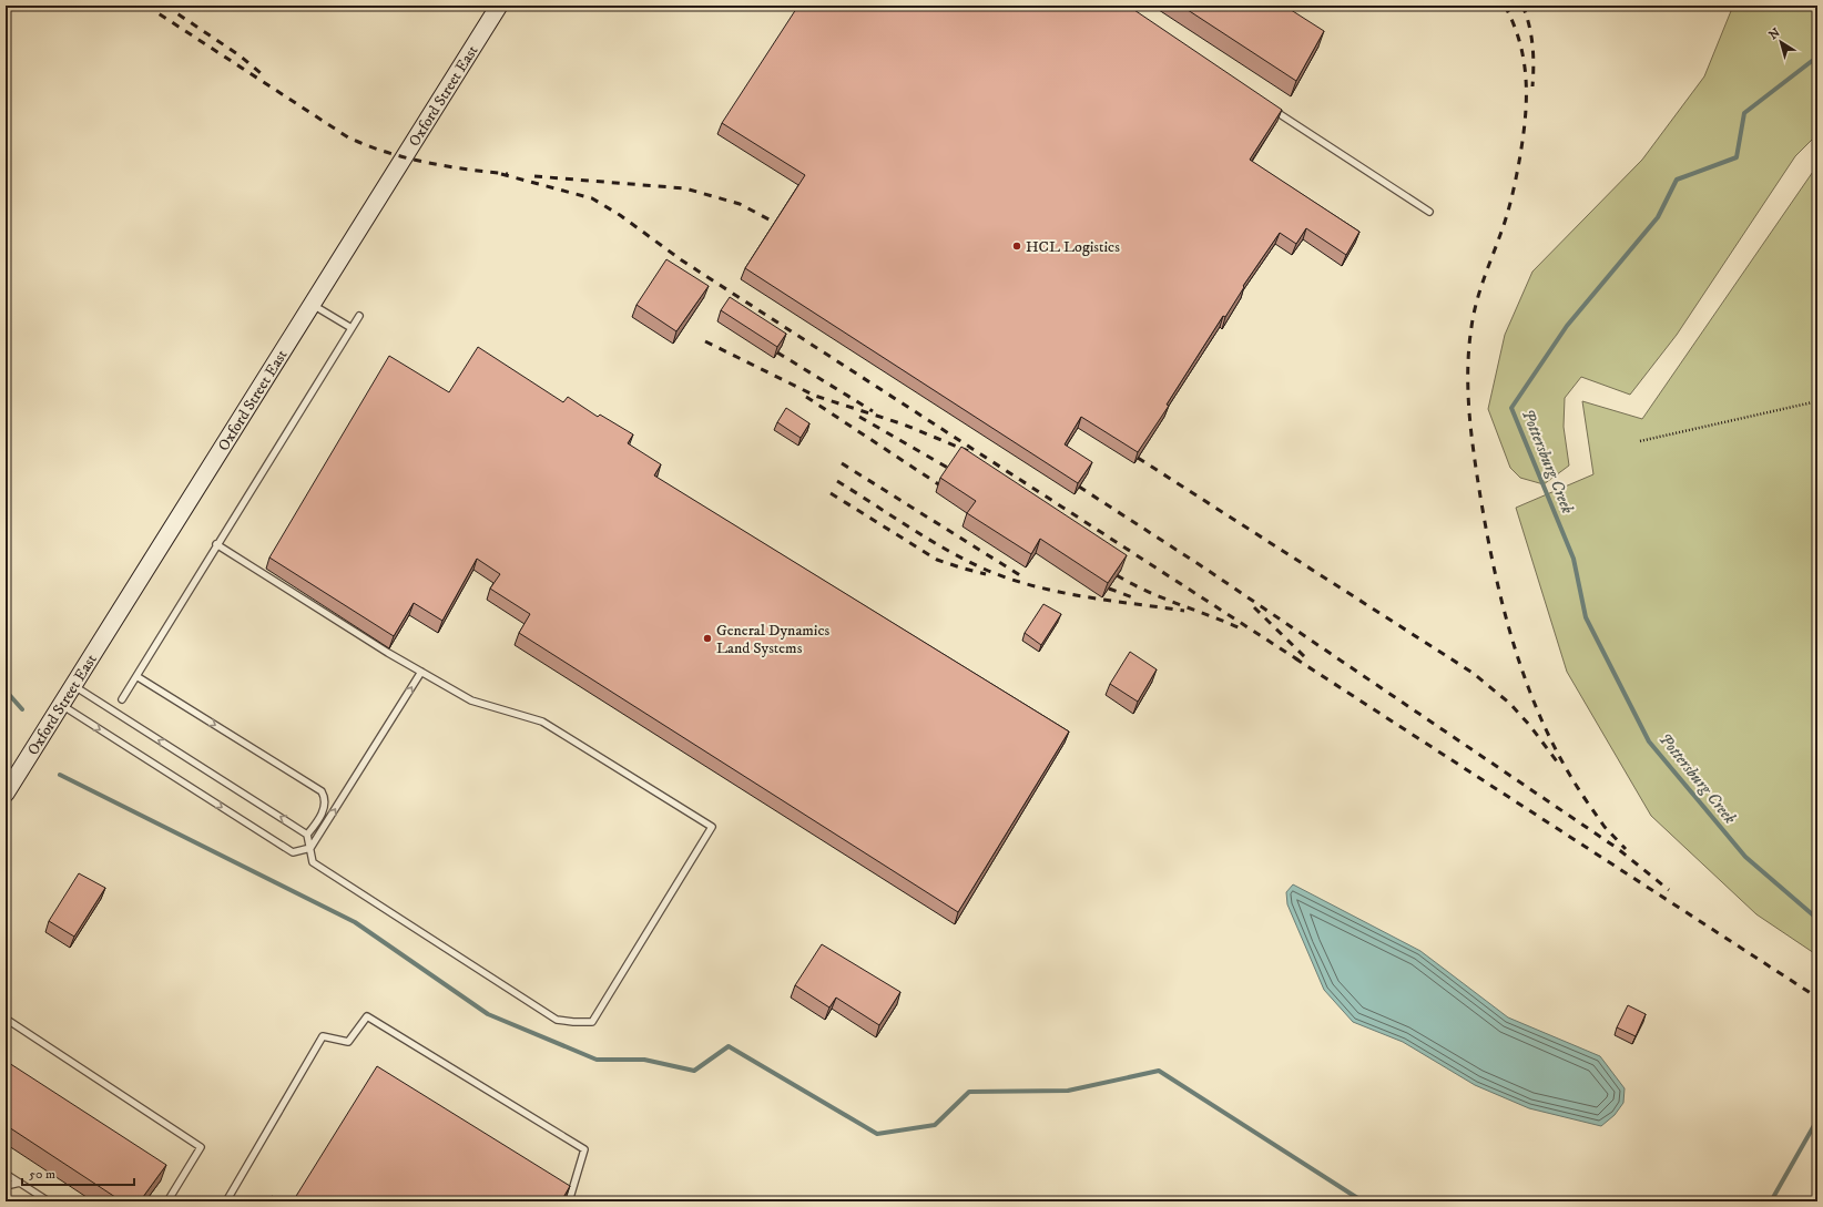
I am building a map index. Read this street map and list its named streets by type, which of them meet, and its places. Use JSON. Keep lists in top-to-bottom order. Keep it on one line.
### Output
{"streets":{"main road":["Oxford Street East"]},"water":["Pottersburg Creek"],"places":["HCL Logistics","General Dynamics Land Systems"],"scale_bar":"50 m","north":"top left"}
